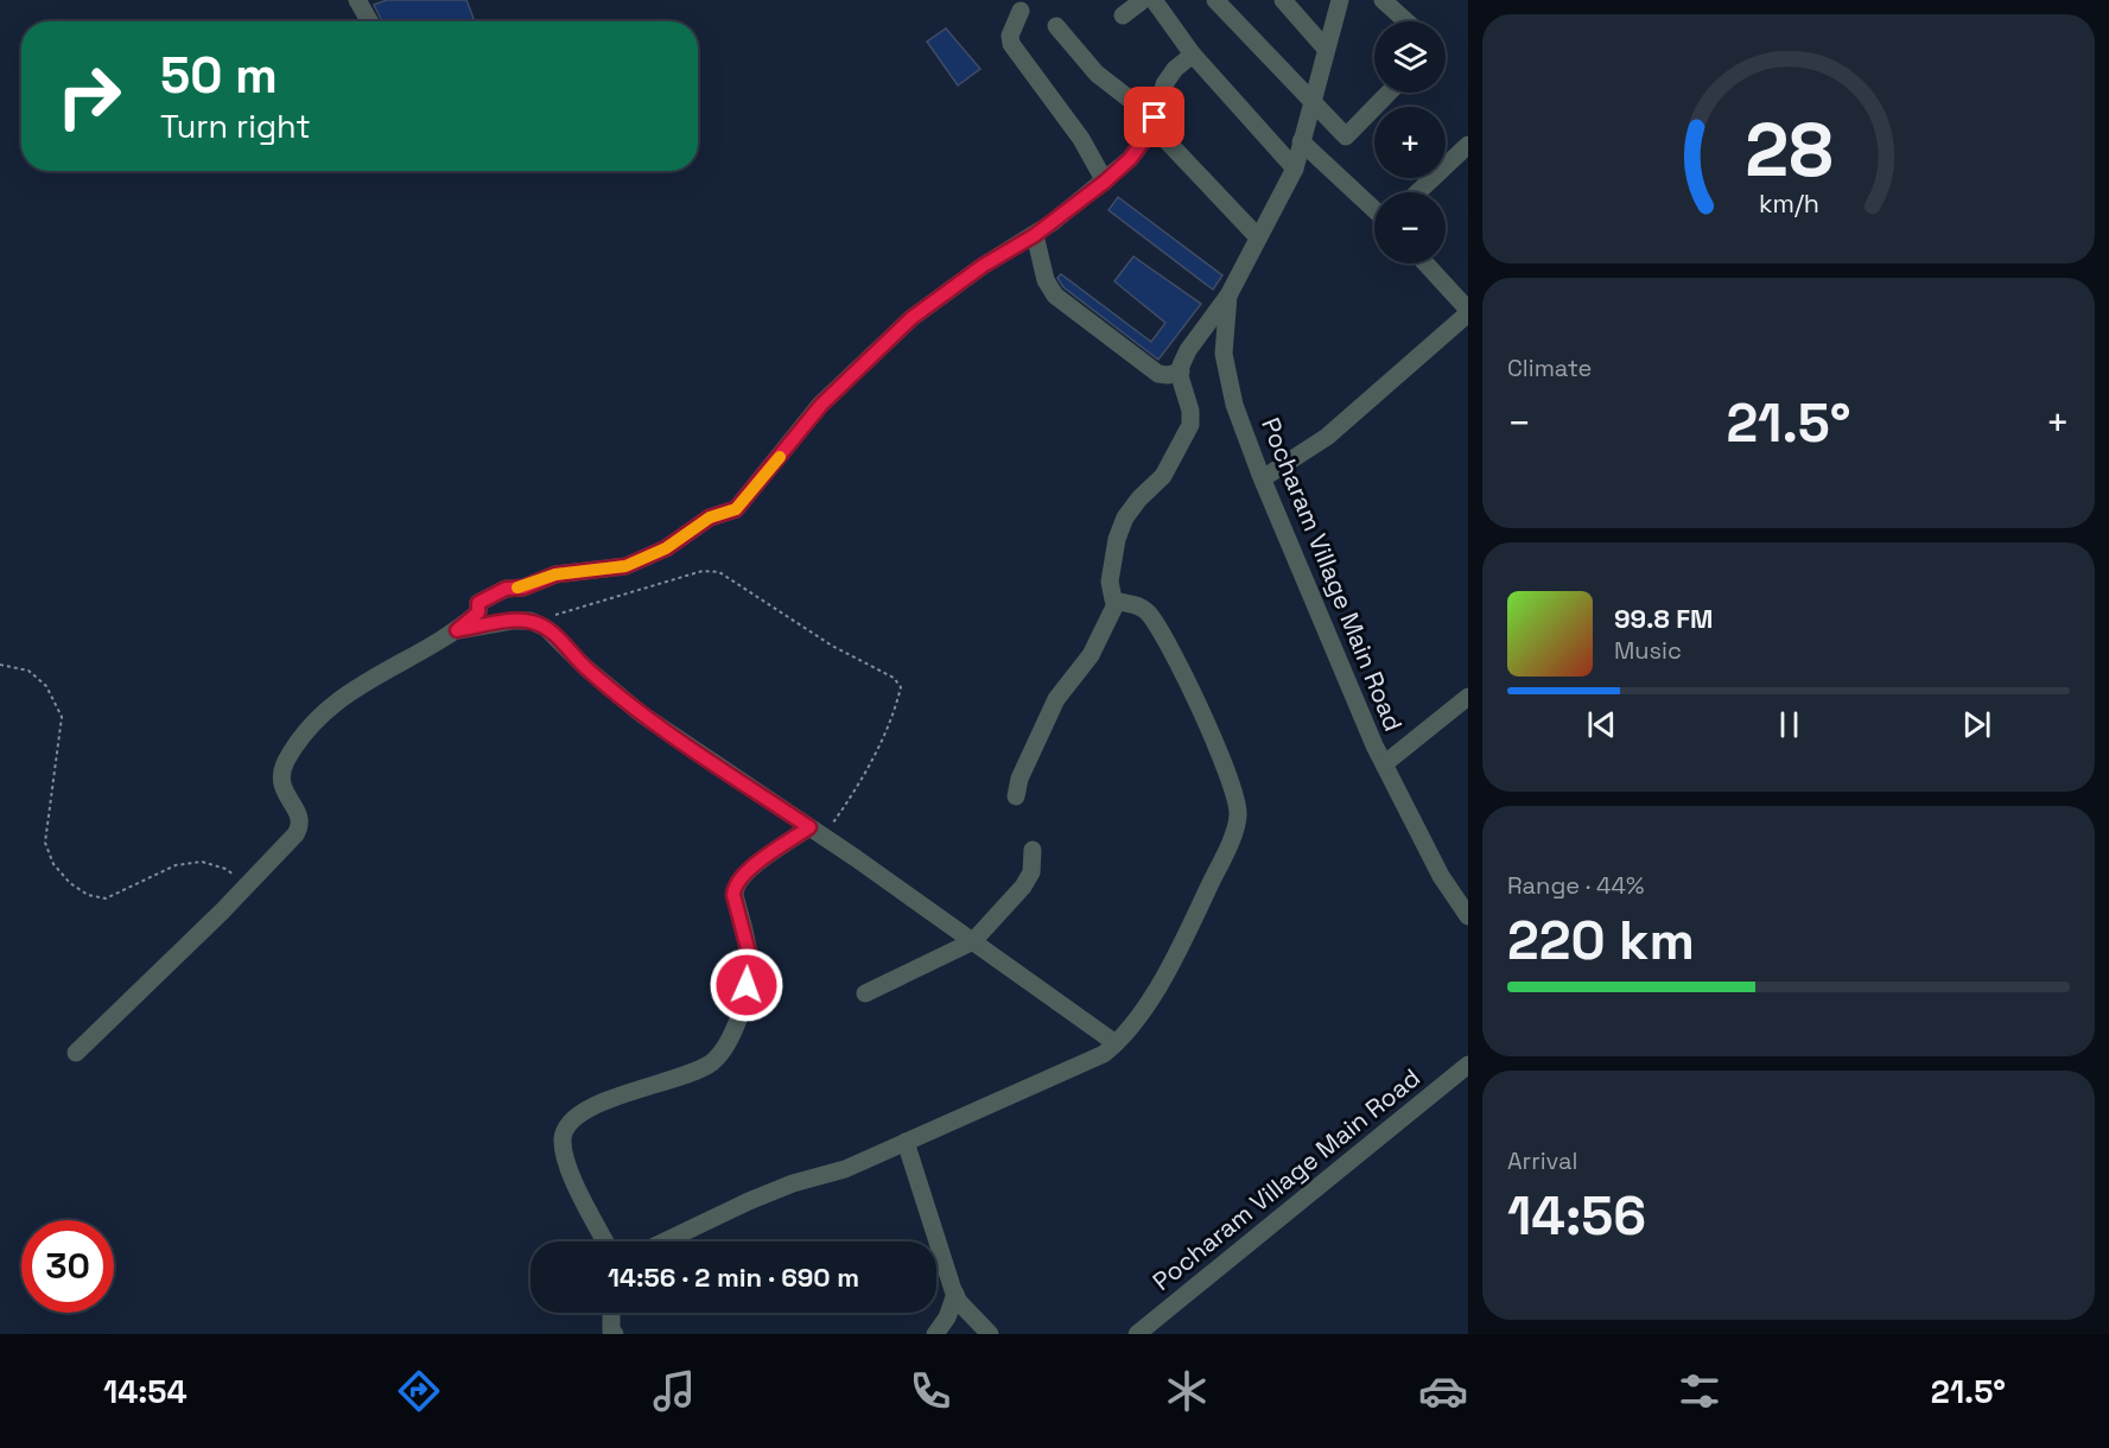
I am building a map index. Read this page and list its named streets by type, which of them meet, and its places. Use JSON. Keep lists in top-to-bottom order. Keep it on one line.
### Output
{"streets":{"street":["Pocharam Village Main Road"]},"page":{"map_buttons":["+","−"],"turn":["50 m","Turn right"],"tile":["Climate",["Range · 44%","220 km"],["Arrival","14:56"]],"heat":["−","21.5°","+"],"song":["99.8 FM","Music"],"limit":"30","trip":"14:56 · 2 min · 690 m","tabs":["14:54","21.5°"],"gauge":["28","km/h"]}}
